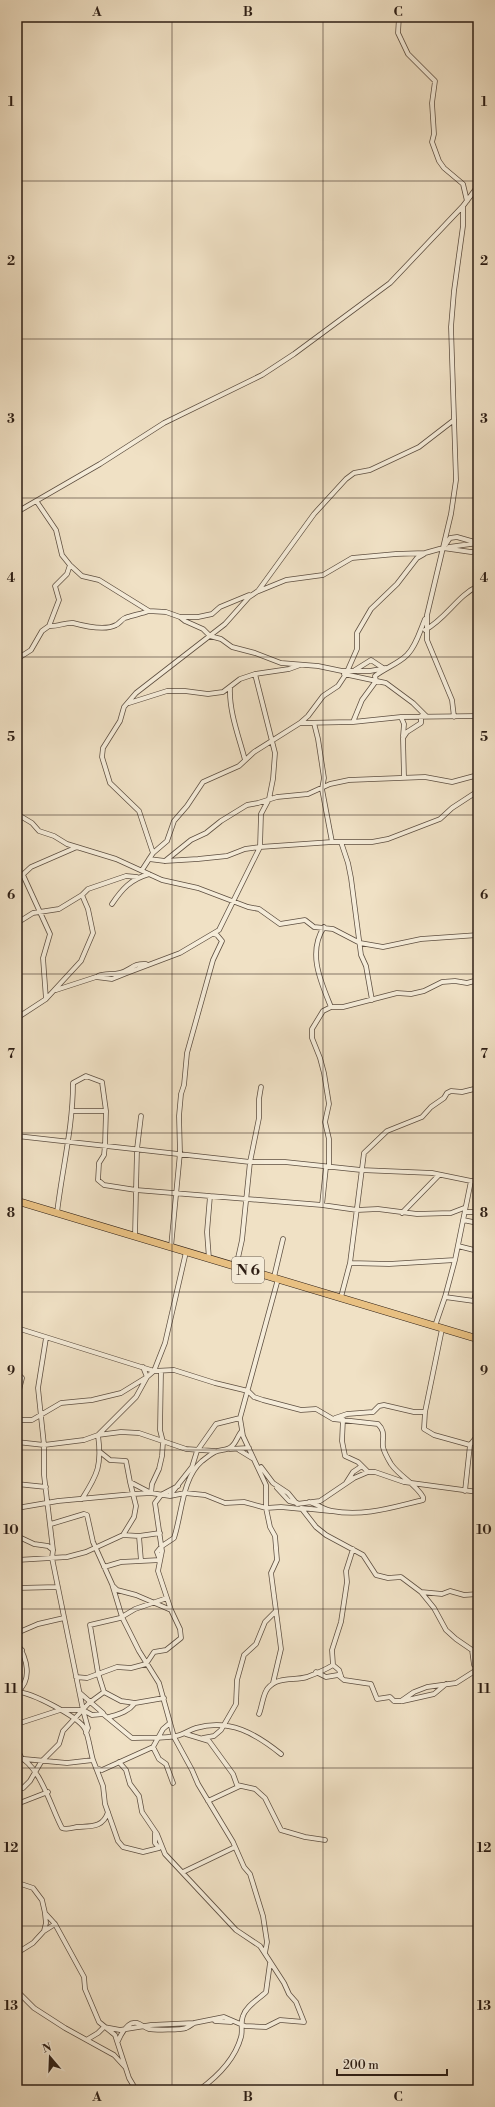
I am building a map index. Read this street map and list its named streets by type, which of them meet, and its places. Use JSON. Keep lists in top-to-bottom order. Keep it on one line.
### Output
{"streets":{"main road":["N 6"]},"scale_bar":"200 m","north":"top","grid":{"columns":["A","B","C"],"rows":["1","2","3","4","5","6","7","8","9","10","11","12","13"]}}
